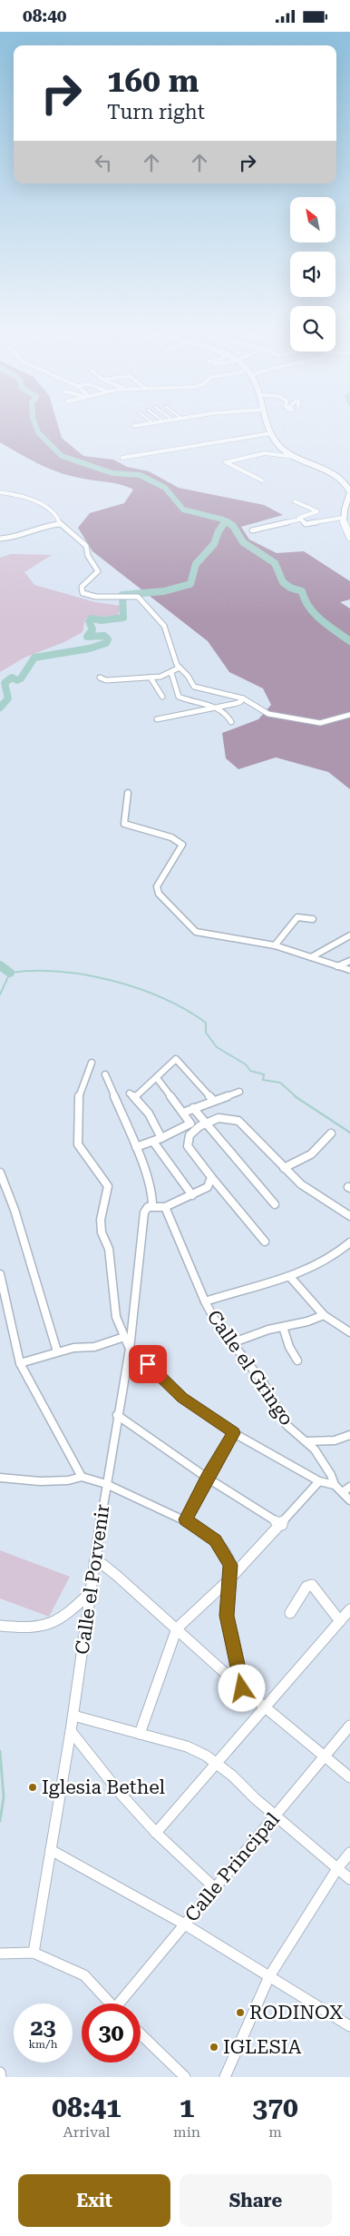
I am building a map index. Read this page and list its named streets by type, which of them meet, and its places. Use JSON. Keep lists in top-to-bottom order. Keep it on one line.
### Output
{"streets":{"street":["Calle el Gringo","Calle el Porvenir","Calle Principal"]},"places":["Iglesia Bethel","RODINOX","IGLESIA"],"north":"top left","page":{"status":"08:40","turn":["160 m","Turn right"],"speed":"23 km/h","limit":"30","eta":["08:41","Arrival","1","min","370","m"],"buttons":["Exit","Share"]}}
